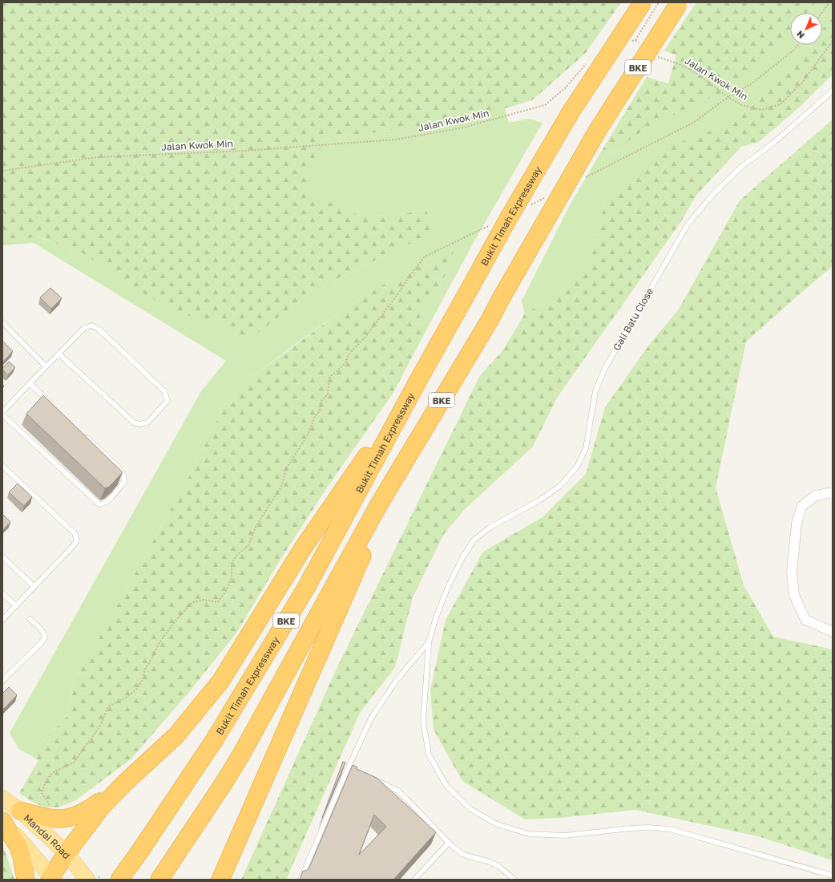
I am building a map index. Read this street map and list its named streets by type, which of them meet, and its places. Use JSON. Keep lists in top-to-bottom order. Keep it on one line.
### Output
{"streets":{"highway":["BKE","Bukit Timah Expressway"],"main road":["Mandai Road"],"lane":["Gali Batu Close"],"path":["Jalan Kwok Min"]},"north":"bottom left"}
